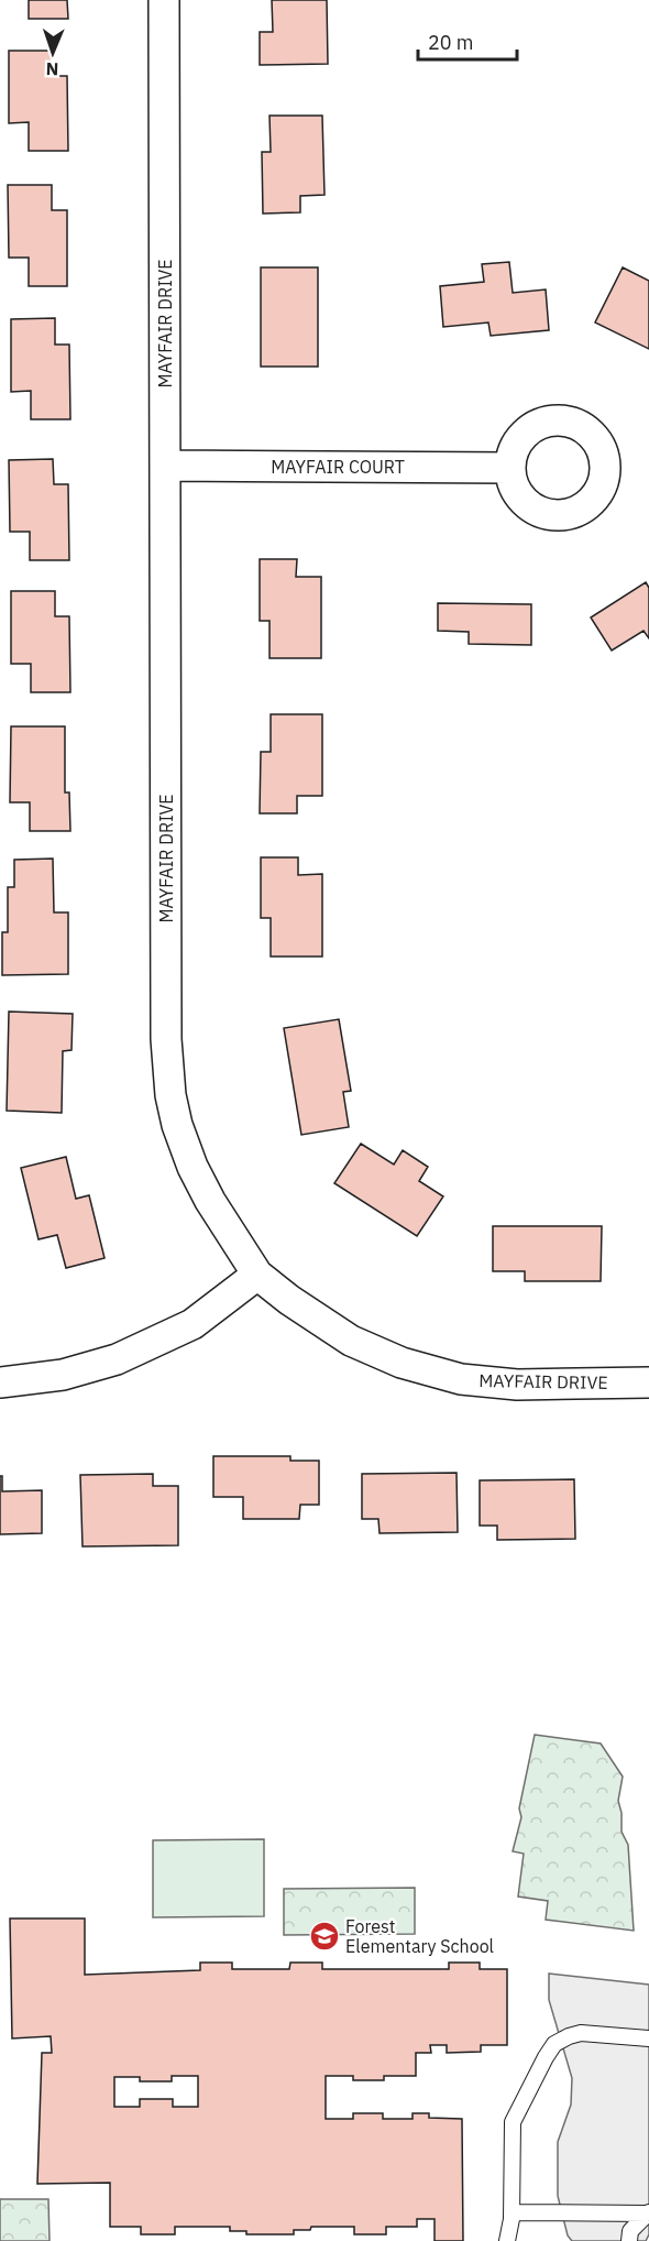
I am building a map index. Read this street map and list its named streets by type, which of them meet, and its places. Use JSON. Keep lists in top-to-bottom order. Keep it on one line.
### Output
{"streets":{"street":["MAYFAIR DRIVE","MAYFAIR COURT"]},"crossings":[["MAYFAIR DRIVE","MAYFAIR COURT"]],"places":{"school or university":["Forest Elementary School"]},"scale_bar":"20 m","north":"bottom"}
